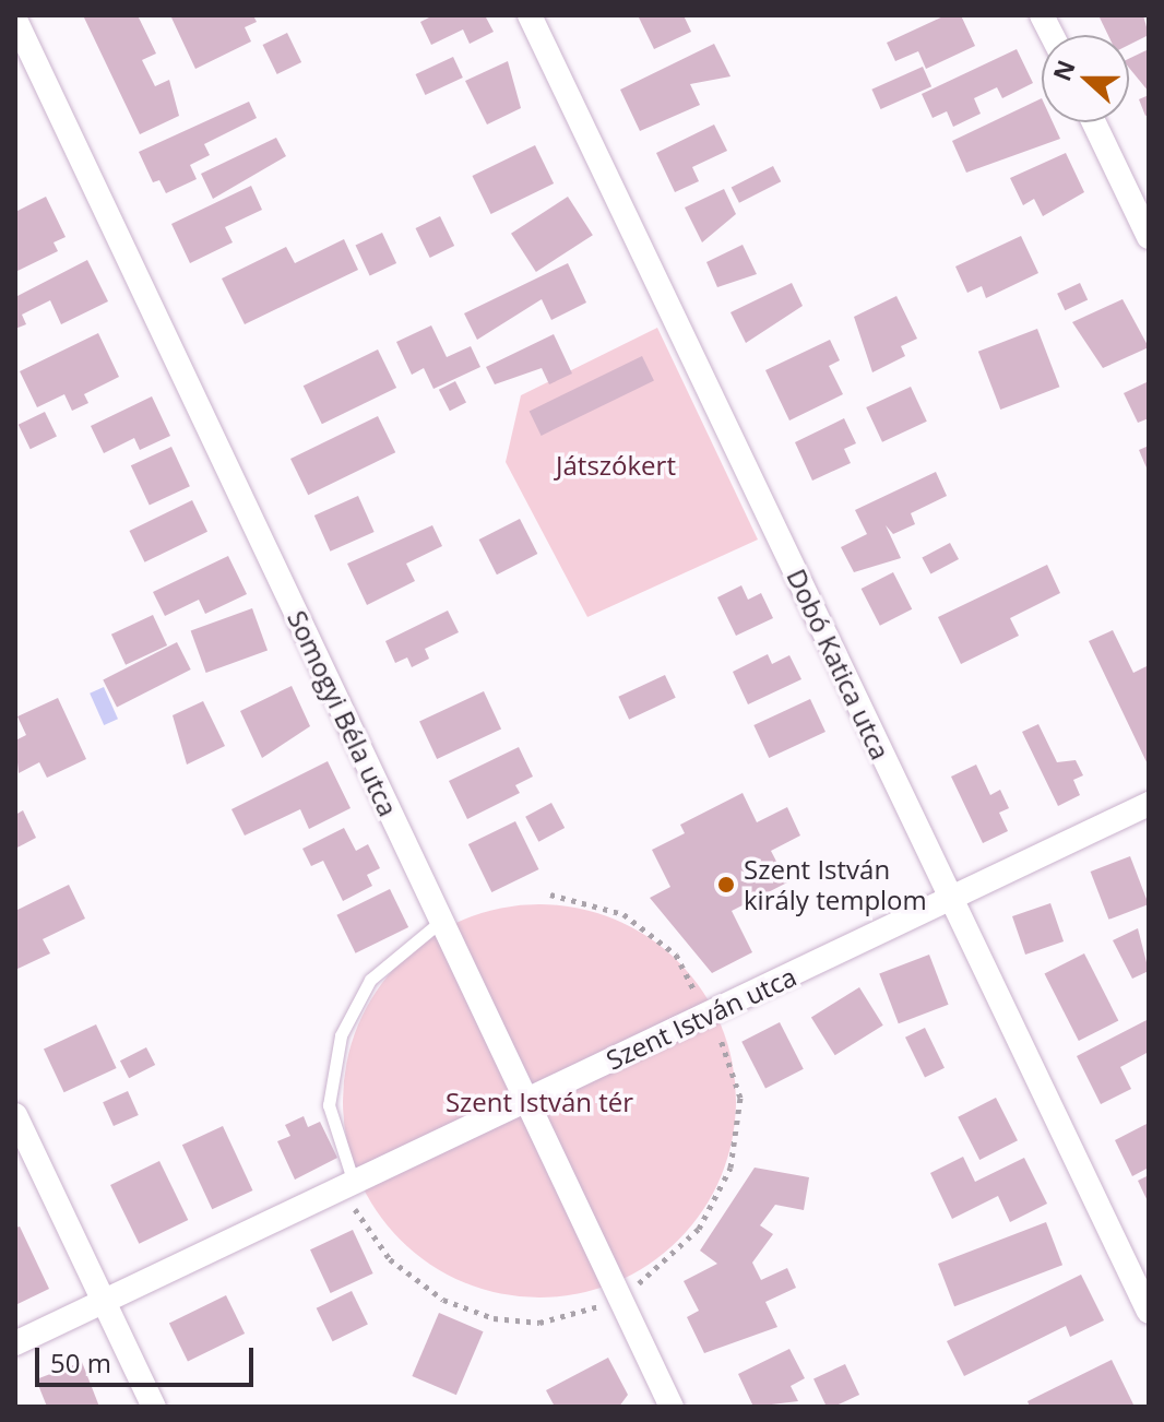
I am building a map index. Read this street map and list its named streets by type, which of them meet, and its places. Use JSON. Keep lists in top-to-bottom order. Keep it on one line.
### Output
{"streets":{"street":["Dobó Katica utca","Somogyi Béla utca","Szent István utca"]},"crossings":[["Dobó Katica utca","Szent István utca"],["Somogyi Béla utca","Szent István utca"]],"parks":["Játszókert","Szent István tér"],"places":["Szent István király templom"],"scale_bar":"50 m","north":"left"}
